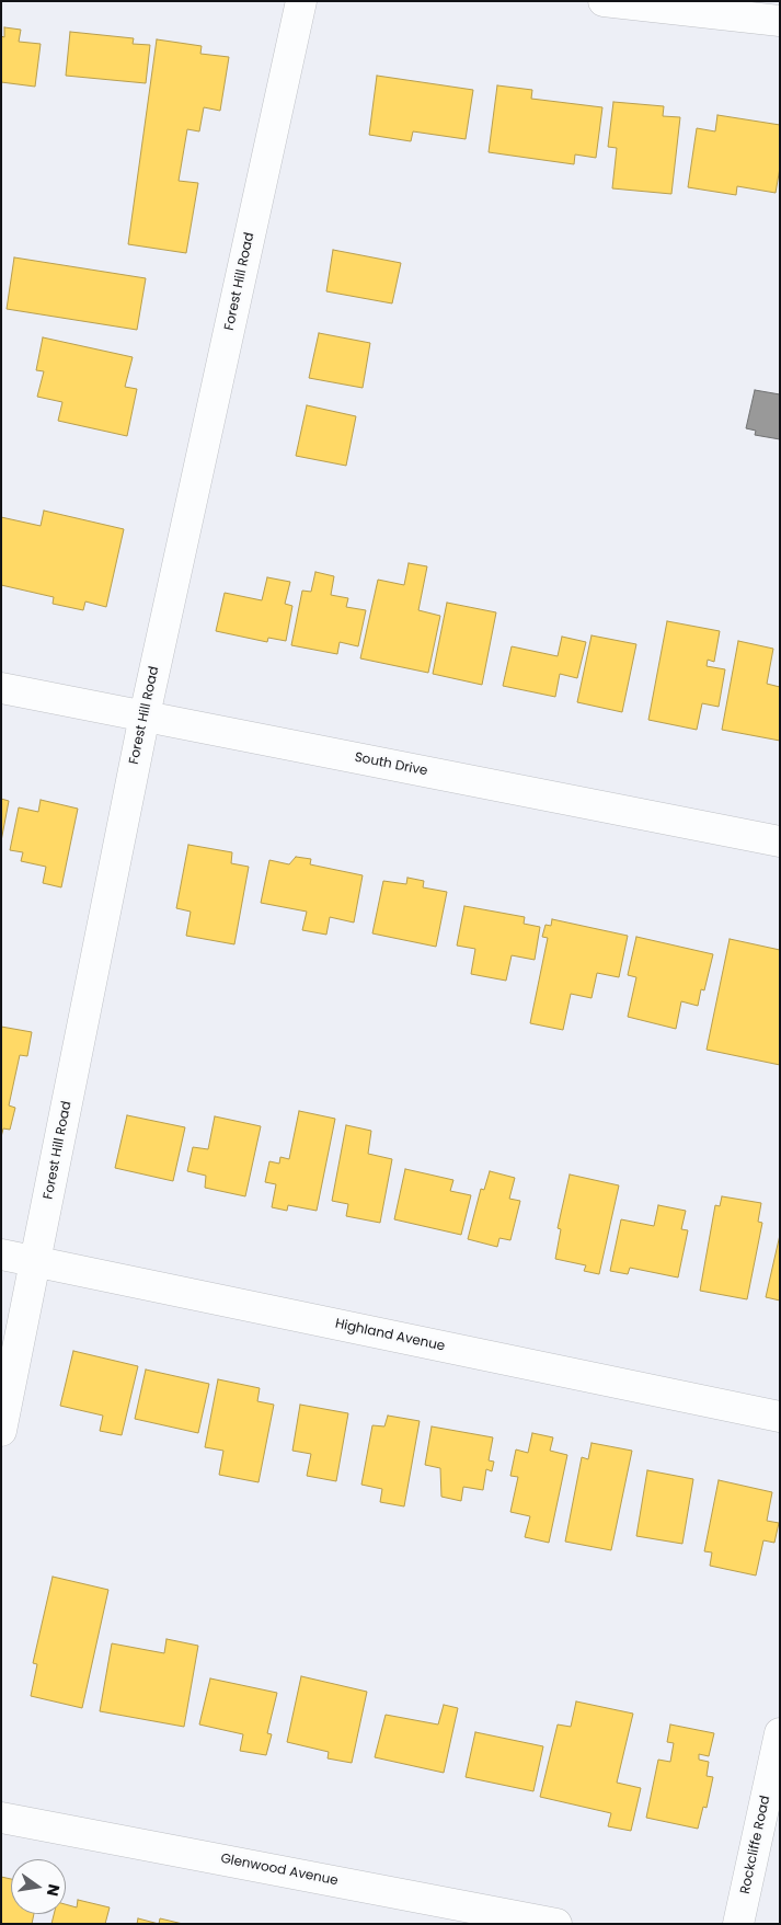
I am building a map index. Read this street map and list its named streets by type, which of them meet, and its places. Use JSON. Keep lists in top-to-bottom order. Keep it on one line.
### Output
{"streets":{"street":["Forest Hill Road","South Drive","Highland Avenue","Rockcliffe Road","Glenwood Avenue"]},"crossings":[["Forest Hill Road","South Drive"],["Forest Hill Road","Highland Avenue"]],"north":"right"}
